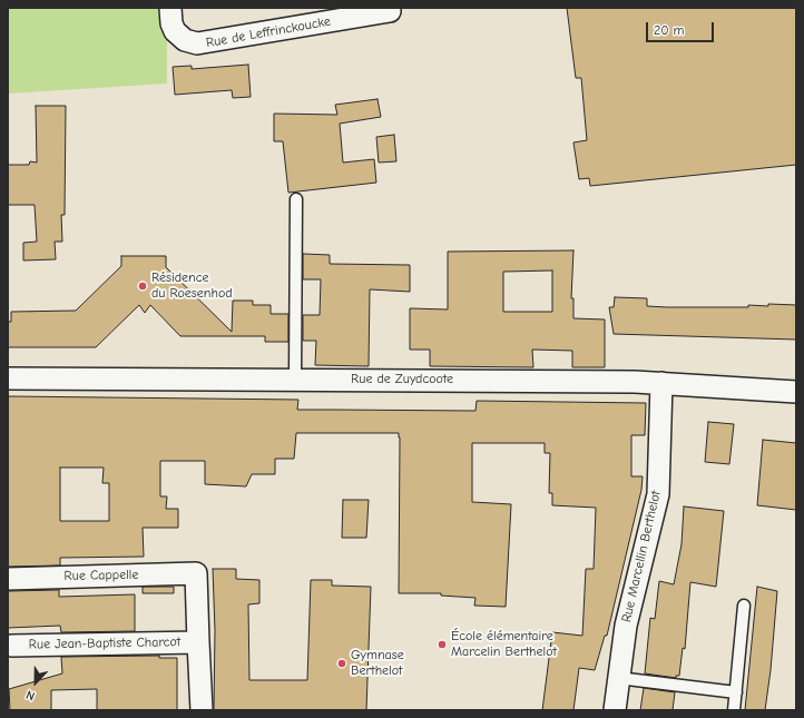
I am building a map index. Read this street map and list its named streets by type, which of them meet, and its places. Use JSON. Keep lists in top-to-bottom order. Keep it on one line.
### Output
{"streets":{"street":["Rue de Leffrinckoucke","Rue de Zuydcoote","Rue Marcellin Berthelot","Rue Cappelle","Rue Jean-Baptiste Charcot"]},"crossings":[["Rue de Zuydcoote","Rue Marcellin Berthelot"],["Rue Cappelle","Rue Jean-Baptiste Charcot"]],"places":["Résidence du Roesenhod","École élémentaire Marcelin Berthelot","Gymnase Berthelot"],"scale_bar":"20 m","north":"bottom"}
